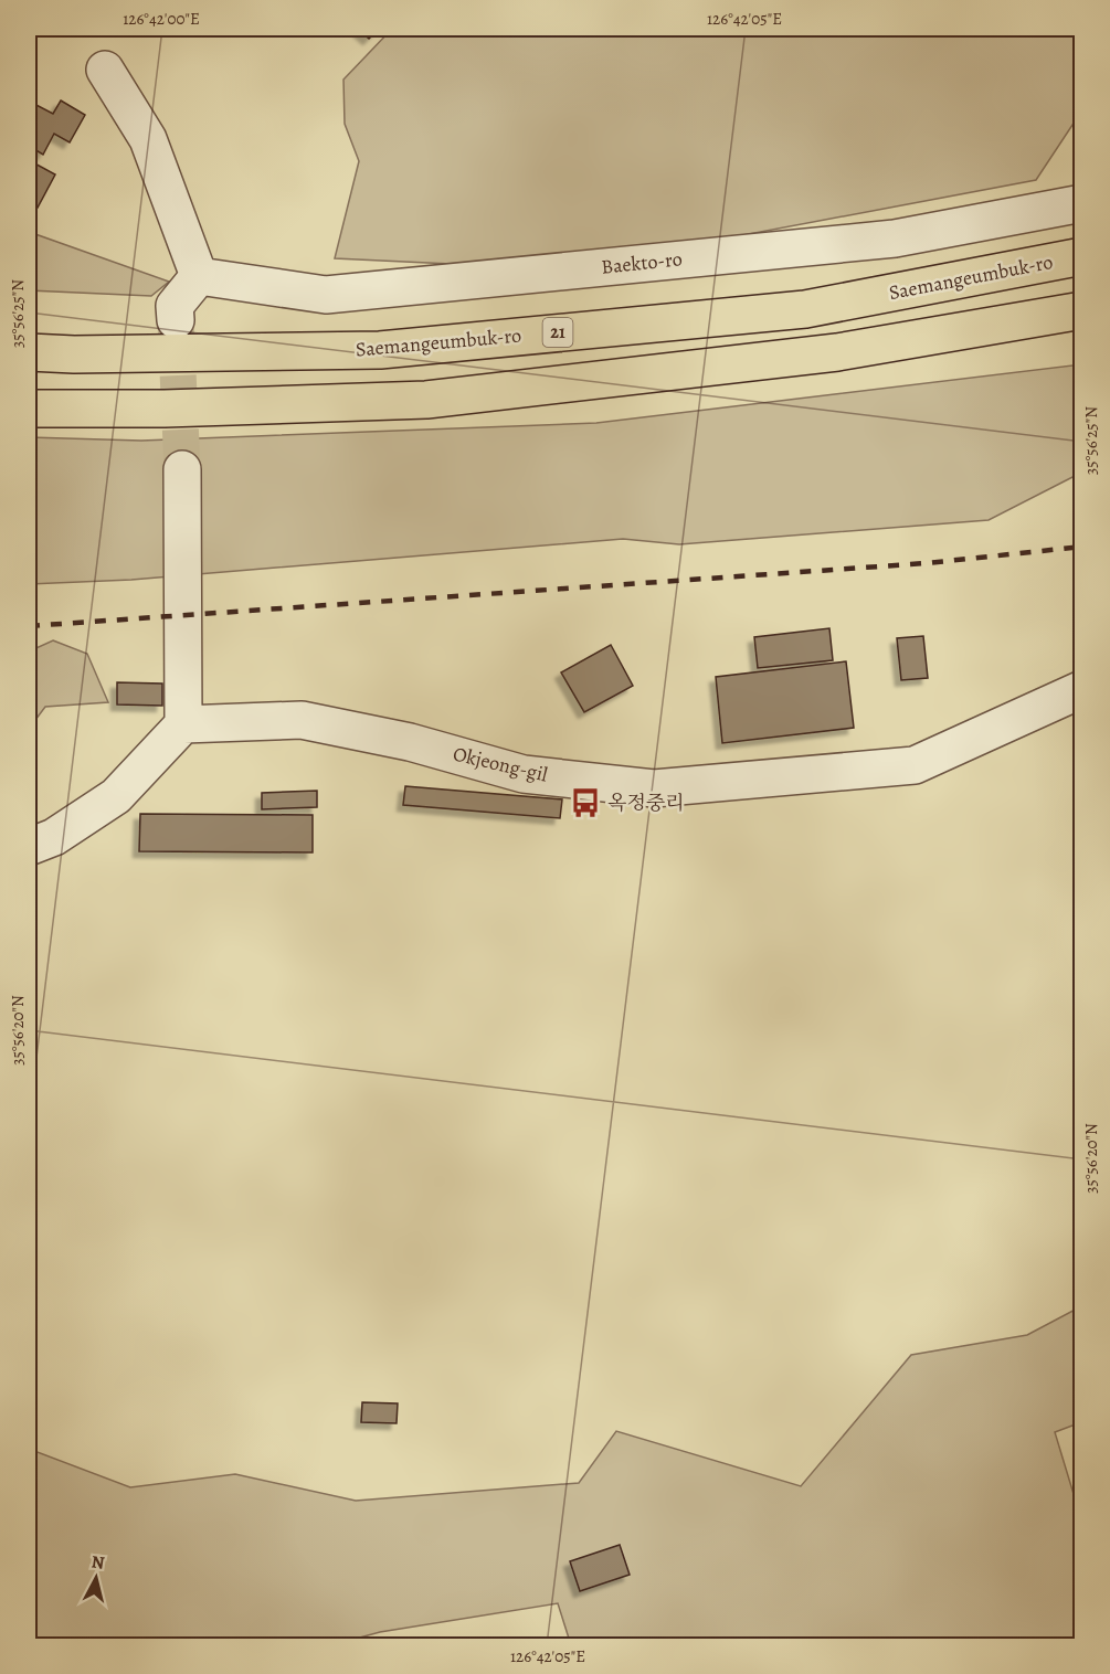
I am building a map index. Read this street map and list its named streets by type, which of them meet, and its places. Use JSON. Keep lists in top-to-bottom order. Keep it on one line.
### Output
{"streets":{"highway":["Saemangeumbuk-ro","21"],"street":["Baekto-ro","Okjeong-gil"]},"places":{"bus stop":["옥정중리"]},"north":"top","coordinates":["126°42'00\"E","126°42'05\"E","35°56'25\"N","35°56'20\"N"]}
